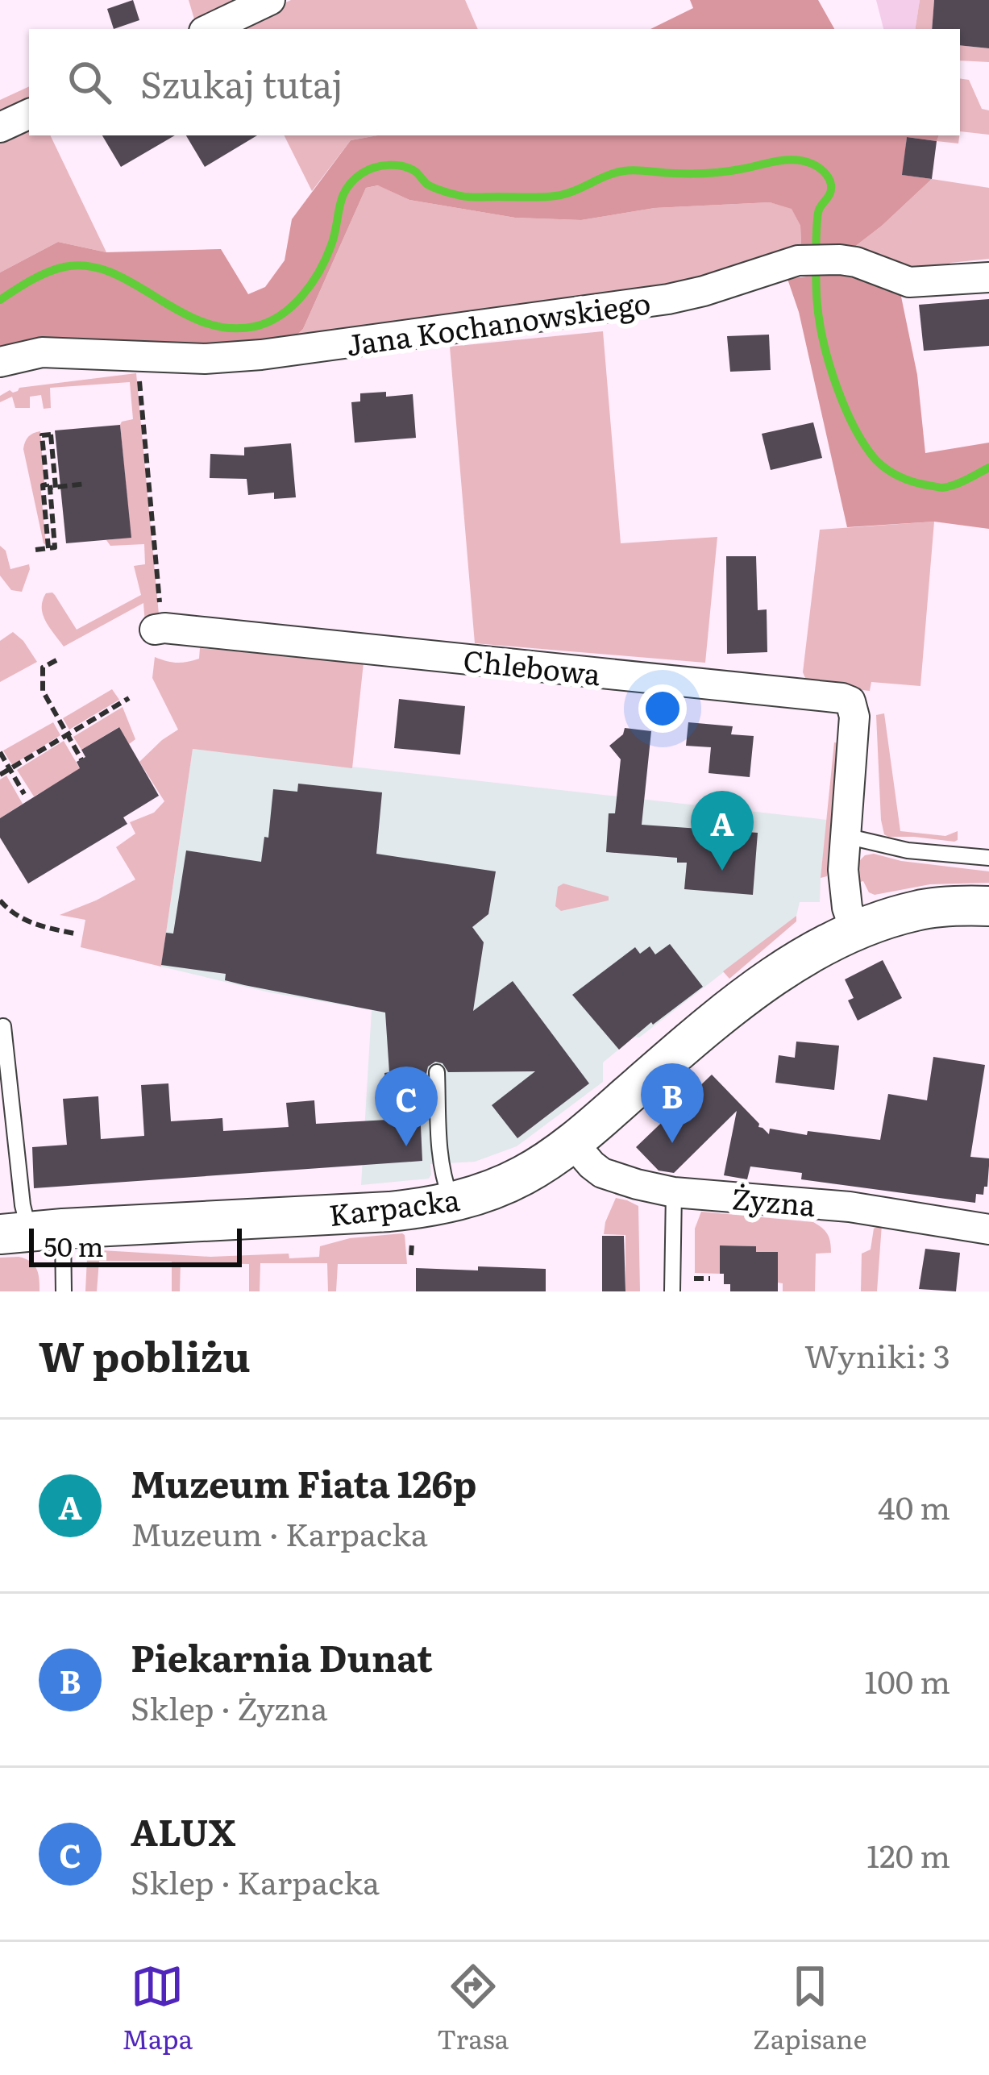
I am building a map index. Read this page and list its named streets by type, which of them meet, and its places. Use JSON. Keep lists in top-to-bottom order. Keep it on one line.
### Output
{"streets":{"street":["Jana Kochanowskiego","Chlebowa","Żyzna","Karpacka"]},"crossings":[["Chlebowa","Karpacka"],["Żyzna","Karpacka"]],"scale_bar":"50 m","page":{"search":"Szukaj tutaj","pins":["A","B","C"],"scale":"50 m","heading":["W pobliżu","Wyniki: 3"],"list":[{"mark":"A","name":"Muzeum Fiata 126p","note":"Muzeum · Karpacka","value":"40 m"},{"mark":"B","name":"Piekarnia Dunat","note":"Sklep · Żyzna","value":"100 m"},{"mark":"C","name":"ALUX","note":"Sklep · Karpacka","value":"120 m"}],"nav":["Mapa","Trasa","Zapisane"]}}
